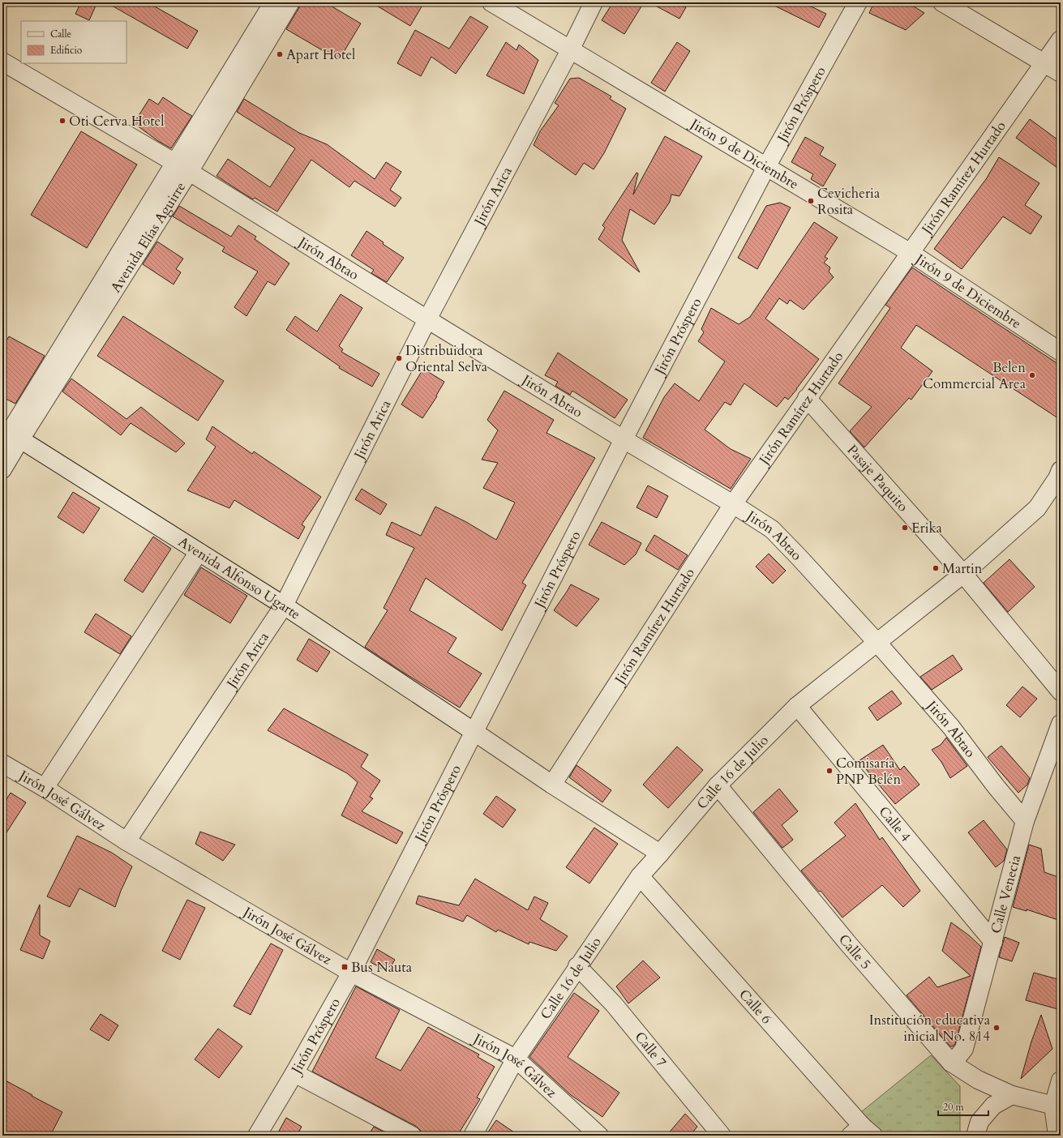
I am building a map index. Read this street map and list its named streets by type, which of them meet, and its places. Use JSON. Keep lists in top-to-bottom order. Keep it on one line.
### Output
{"streets":{"street":["Jirón Próspero","Jirón 9 de Diciembre","Jirón Ramírez Hurtado","Jirón Arica","Avenida Elías Aguirre","Jirón Abtao","Pasaje Paquito","Avenida Alfonso Ugarte","Calle 16 de Julio","Jirón José Gálvez","Calle 4","Calle Venecia","Calle 5","Calle 6","Calle 7"]},"crossings":[["Jirón Próspero","Jirón 9 de Diciembre"],["Jirón Próspero","Jirón Abtao"],["Jirón Próspero","Avenida Alfonso Ugarte"],["Jirón Próspero","Jirón José Gálvez"],["Jirón 9 de Diciembre","Jirón Ramírez Hurtado"],["Jirón 9 de Diciembre","Jirón Arica"],["Jirón Ramírez Hurtado","Jirón Abtao"],["Jirón Ramírez Hurtado","Pasaje Paquito"],["Jirón Ramírez Hurtado","Avenida Alfonso Ugarte"],["Jirón Arica","Jirón Abtao"],["Jirón Arica","Avenida Alfonso Ugarte"],["Jirón Arica","Jirón José Gálvez"],["Avenida Elías Aguirre","Jirón Abtao"],["Avenida Elías Aguirre","Avenida Alfonso Ugarte"],["Jirón Abtao","Calle 16 de Julio"],["Jirón Abtao","Calle Venecia"],["Pasaje Paquito","Calle 16 de Julio"],["Avenida Alfonso Ugarte","Calle 16 de Julio"],["Calle 16 de Julio","Jirón José Gálvez"],["Calle 16 de Julio","Calle 4"],["Calle 16 de Julio","Calle 5"],["Calle 16 de Julio","Calle 6"],["Calle 16 de Julio","Calle 7"],["Calle 4","Calle Venecia"],["Calle Venecia","Calle 5"]],"places":{"other":["Apart Hotel","Oti Cerva Hotel","Cevicheria Rosita","Distribuidora Oriental Selva","Belen Commercial Area","Erika","Martin","Comisaría PNP Belén","Institución educativa inicial No. 814"],"transit":["Bus Nauta"]},"legend":["Calle","Edificio"],"scale_bar":"20 m"}
